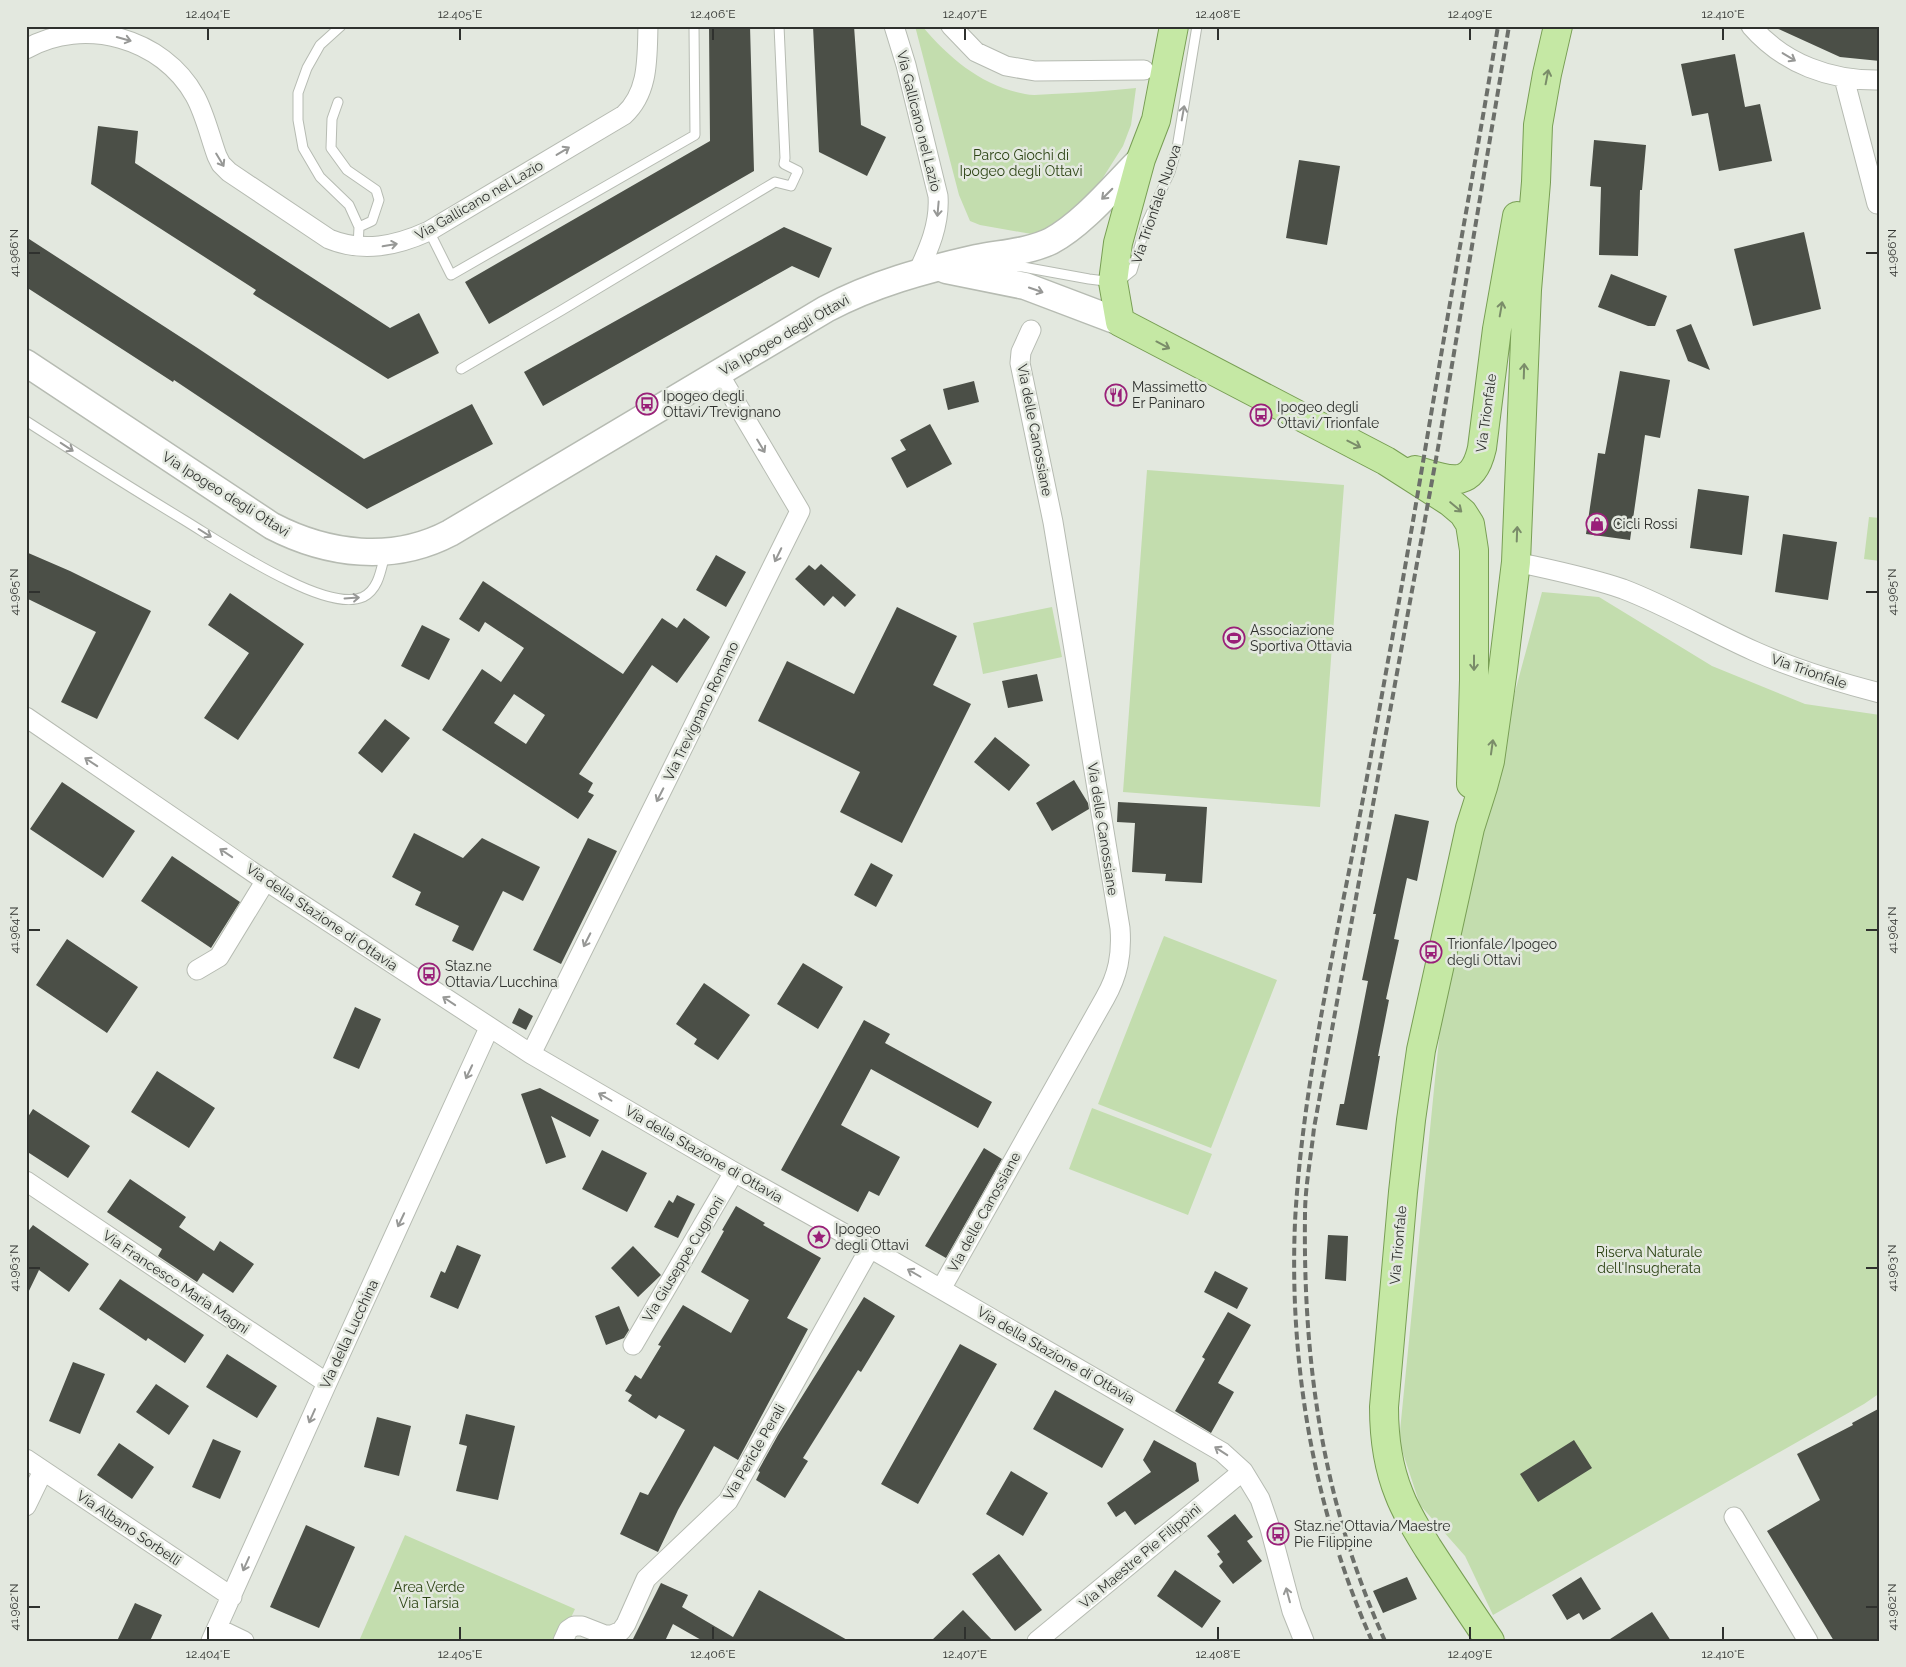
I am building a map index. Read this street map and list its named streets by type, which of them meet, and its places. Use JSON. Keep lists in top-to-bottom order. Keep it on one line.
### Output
{"streets":{"main road":["Via Trionfale Nuova","Via Ipogeo degli Ottavi","Via Trionfale"],"street":["Via Gallicano nel Lazio","Via delle Canossiane","Via Trevignano Romano","Via della Stazione di Ottavia","Via Giuseppe Cugnoni","Via Francesco Maria Magni","Via della Lucchina","Via Pericle Perali","Via Albano Sorbelli","Via Maestre Pie Filippini"]},"crossings":[["Via Gallicano nel Lazio","Via Trionfale Nuova"],["Via Gallicano nel Lazio","Via Ipogeo degli Ottavi"],["Via Trionfale Nuova","Via Ipogeo degli Ottavi"],["Via Ipogeo degli Ottavi","Via Trionfale"],["Via Ipogeo degli Ottavi","Via Trevignano Romano"],["Via delle Canossiane","Via della Stazione di Ottavia"],["Via Trevignano Romano","Via della Stazione di Ottavia"],["Via della Stazione di Ottavia","Via Giuseppe Cugnoni"],["Via della Stazione di Ottavia","Via della Lucchina"],["Via della Stazione di Ottavia","Via Pericle Perali"],["Via della Stazione di Ottavia","Via Maestre Pie Filippini"],["Via Francesco Maria Magni","Via della Lucchina"],["Via della Lucchina","Via Albano Sorbelli"]],"one_way":["Via Trevignano Romano","Via della Stazione di Ottavia","Via della Lucchina"],"parks":["Parco Giochi di Ipogeo degli Ottavi","Riserva Naturale dell'Insugherata","Area Verde Via Tarsia"],"places":{"restaurant":["Massimetto Er Paninaro"],"bus stop":["Ipogeo degli Ottavi/Trevignano","Ipogeo degli Ottavi/Trionfale","Trionfale/Ipogeo degli Ottavi","Staz.ne Ottavia/Lucchina","Staz.ne Ottavia/Maestre Pie Filippine"],"shop":["Cicli Rossi"],"sports":["Associazione Sportiva Ottavia"],"place":["Ipogeo degli Ottavi"]},"coordinates":["12.404°E","12.405°E","12.406°E","12.407°E","12.408°E","12.409°E","12.410°E","41.966°N","41.965°N","41.964°N","41.963°N","41.962°N"]}
